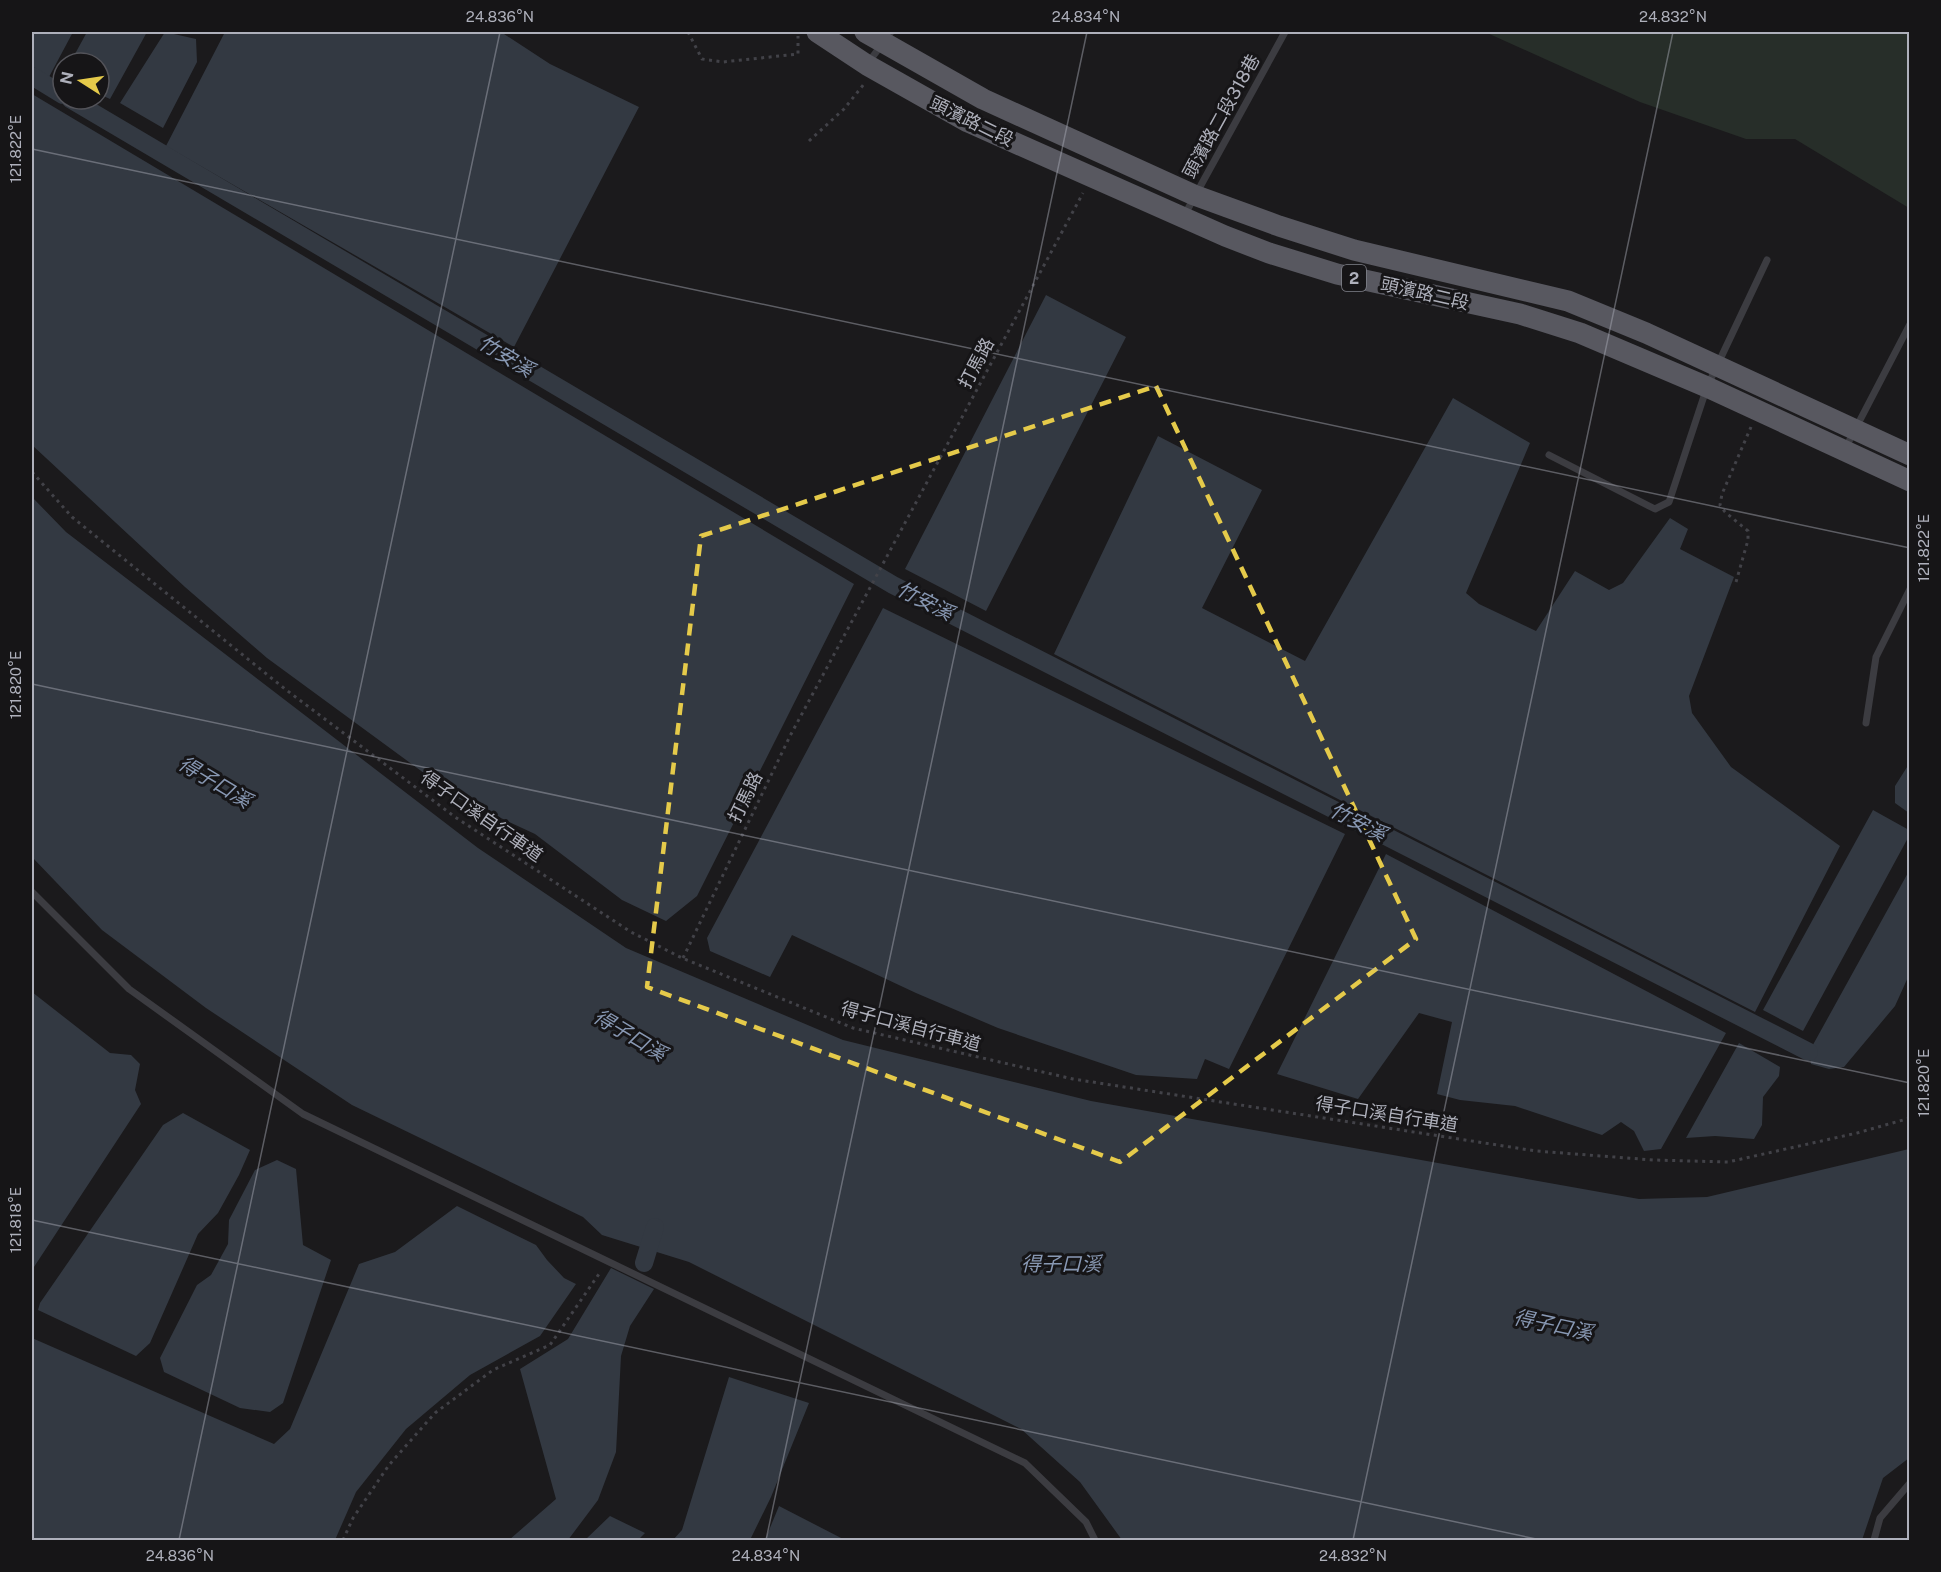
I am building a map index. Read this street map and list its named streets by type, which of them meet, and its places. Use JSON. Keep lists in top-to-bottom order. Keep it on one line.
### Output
{"streets":{"main road":["頭濱路二段","2"],"lane":["頭濱路二段318巷"],"path":["打馬路","得子口溪自行車道"]},"crossings":[["頭濱路二段318巷","頭濱路二段"],["頭濱路二段","打馬路"],["打馬路","得子口溪自行車道"]],"water":["竹安溪","得子口溪"],"north":"left","coordinates":["24.836°N","24.834°N","24.832°N","121.822°E","121.820°E","121.818°E"]}
